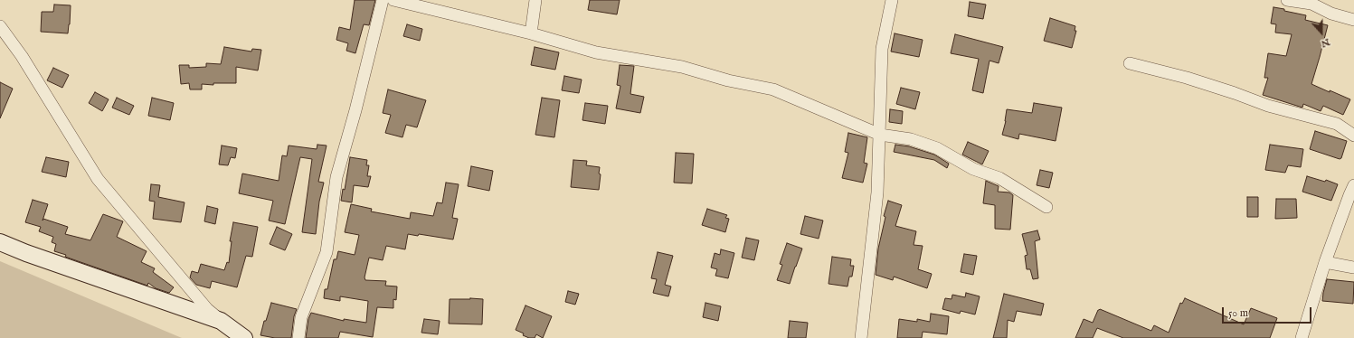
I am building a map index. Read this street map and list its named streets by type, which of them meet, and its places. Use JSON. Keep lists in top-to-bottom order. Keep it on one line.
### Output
{"scale_bar":"50 m","north":"bottom"}
